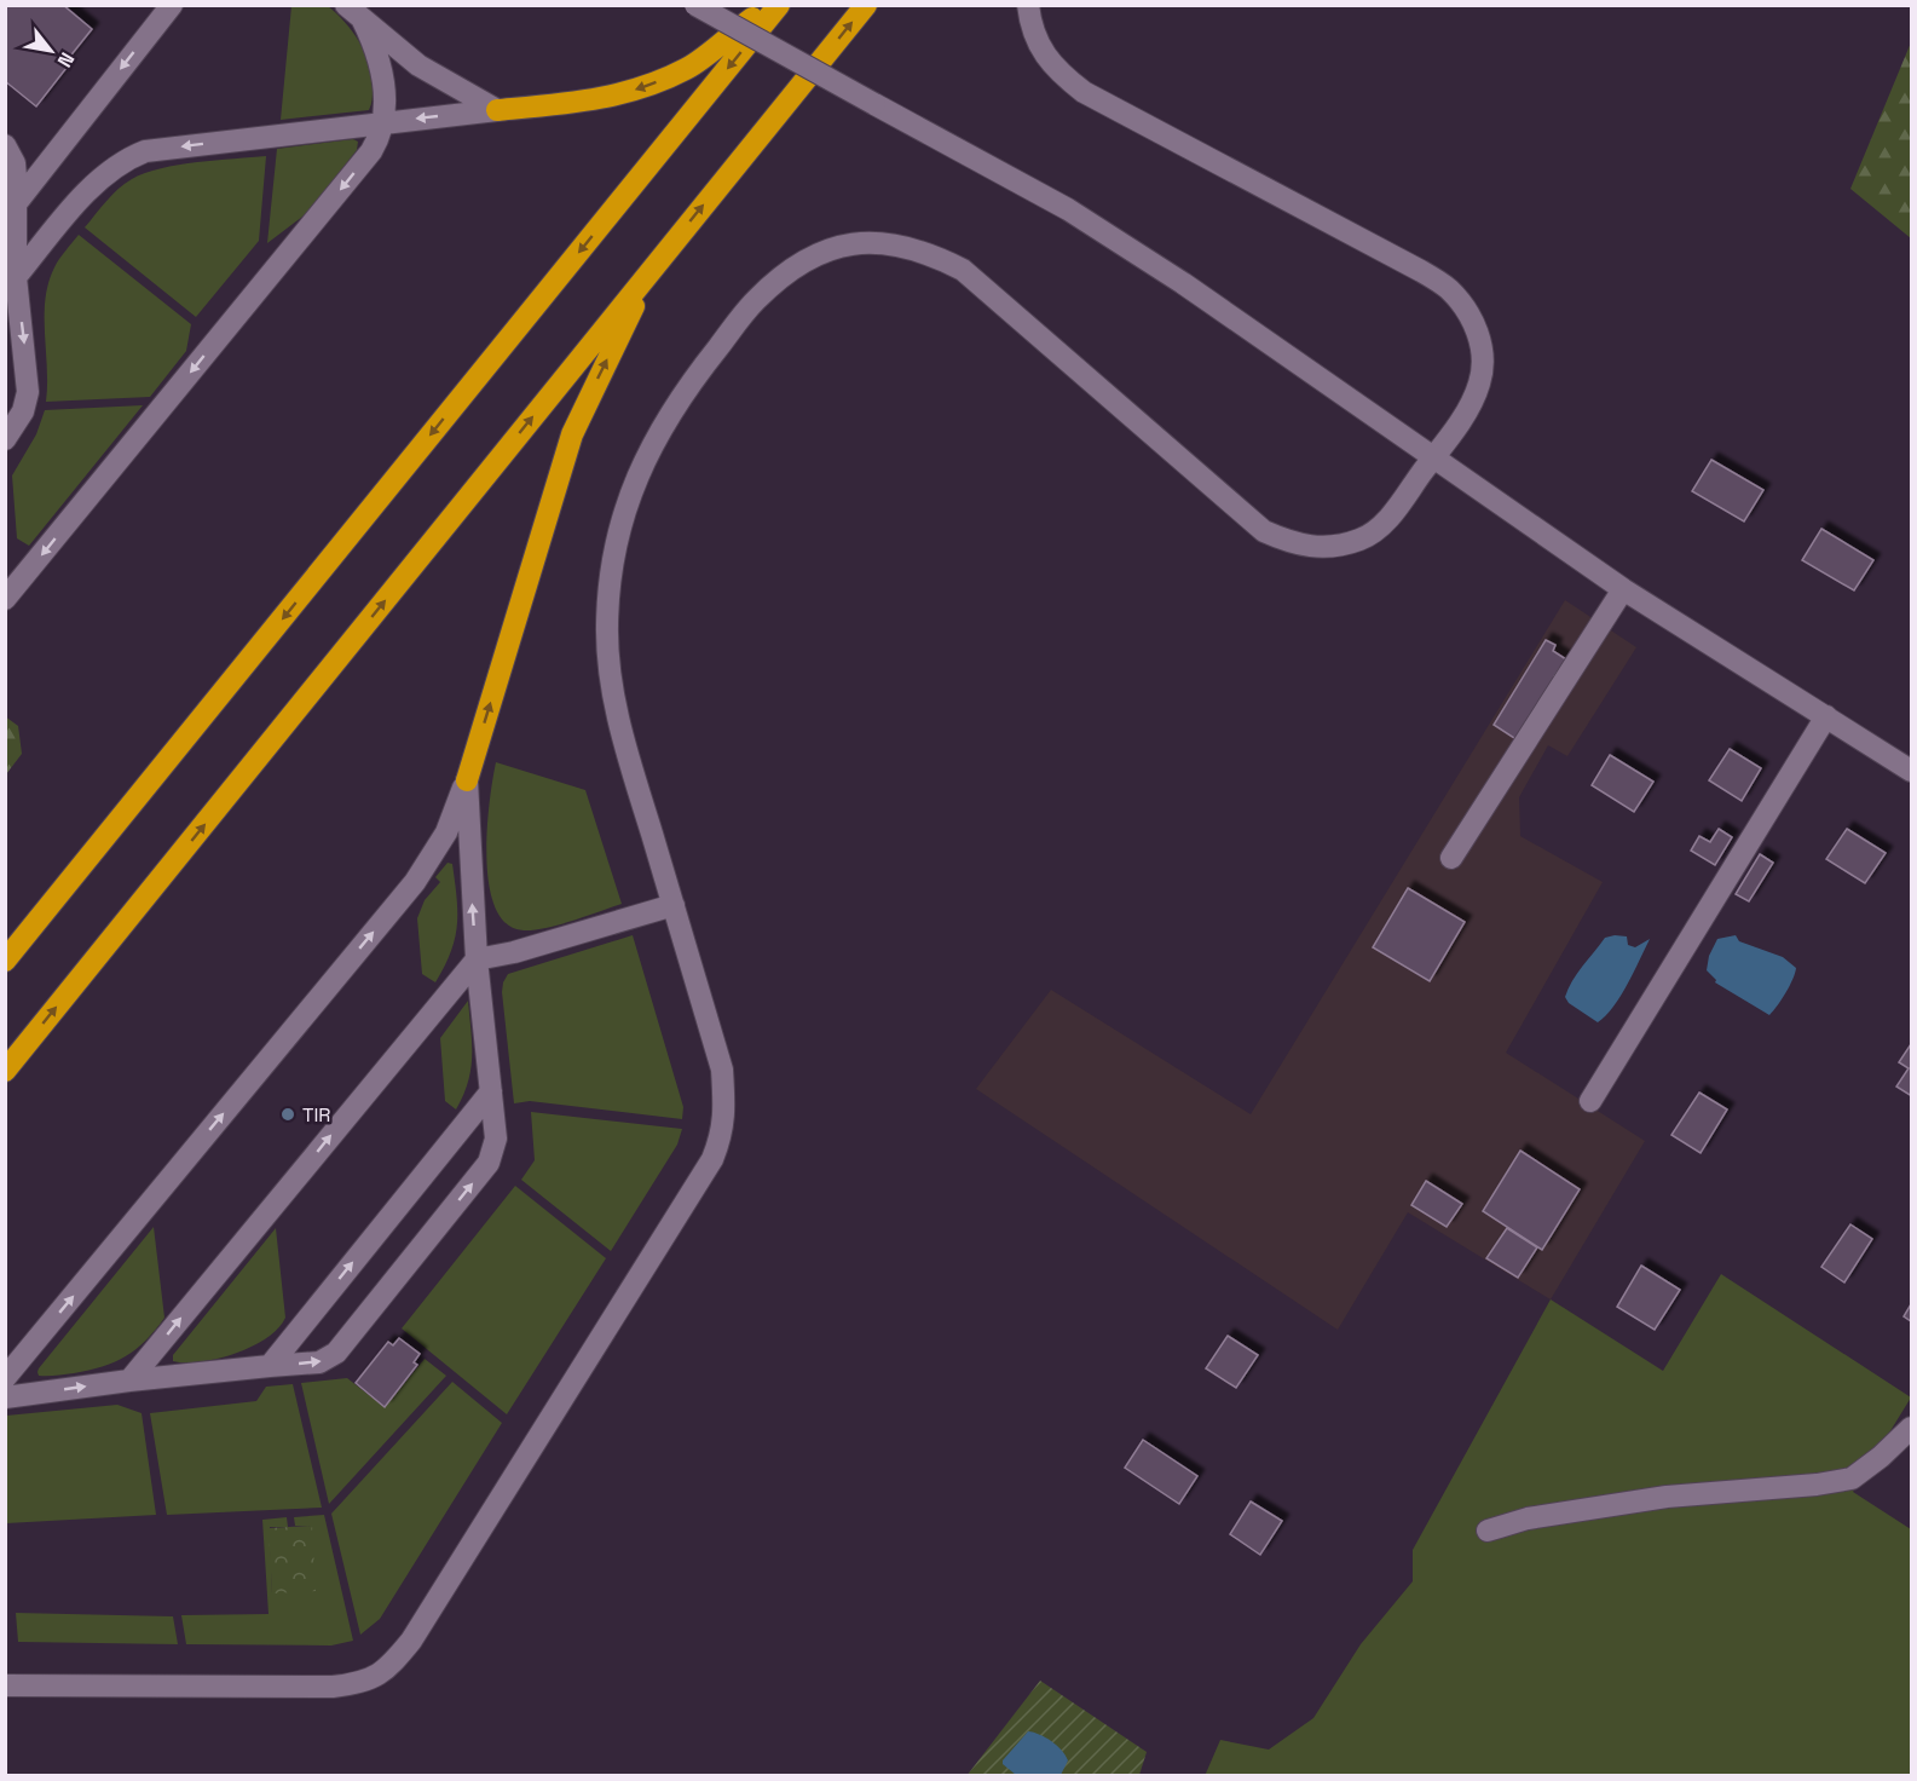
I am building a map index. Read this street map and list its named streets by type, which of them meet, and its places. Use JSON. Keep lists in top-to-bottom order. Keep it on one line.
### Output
{"places":["TIR"],"north":"bottom right"}
